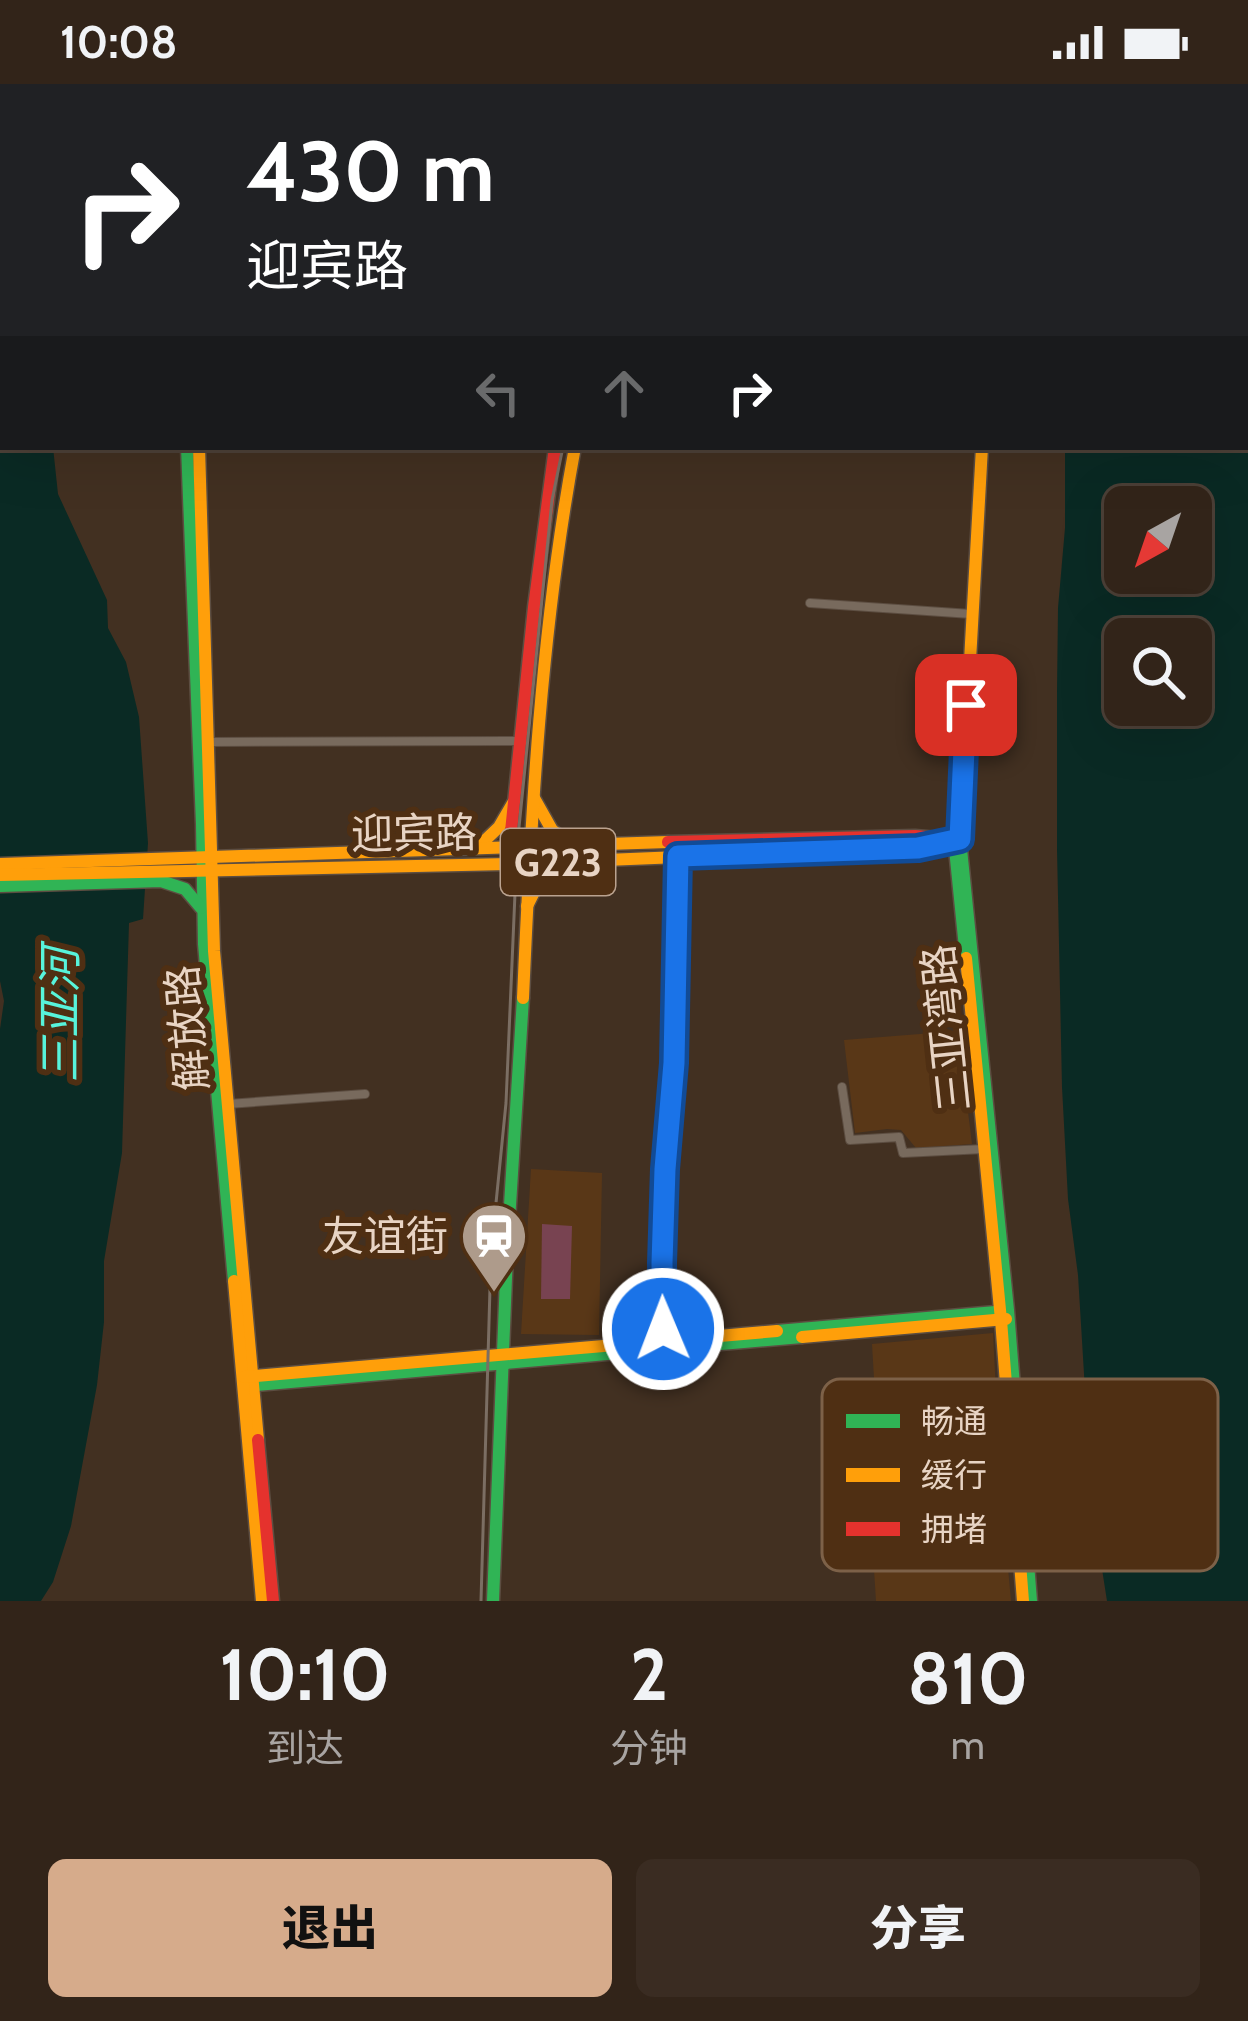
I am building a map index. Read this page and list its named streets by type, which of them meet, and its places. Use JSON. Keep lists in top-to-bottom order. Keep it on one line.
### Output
{"streets":{"main road":["迎宾路","G223","解放路","三亚湾路"]},"crossings":[["迎宾路","G223"],["迎宾路","解放路"],["迎宾路","三亚湾路"]],"water":["三亚河"],"places":{"station":["友谊街"]},"legend":["畅通","缓行","拥堵"],"north":"bottom left","page":{"status":"10:08","turn":["430 m","迎宾路"],"eta":["10:10","到达","2","分钟","810","m"],"buttons":["退出","分享"]}}
